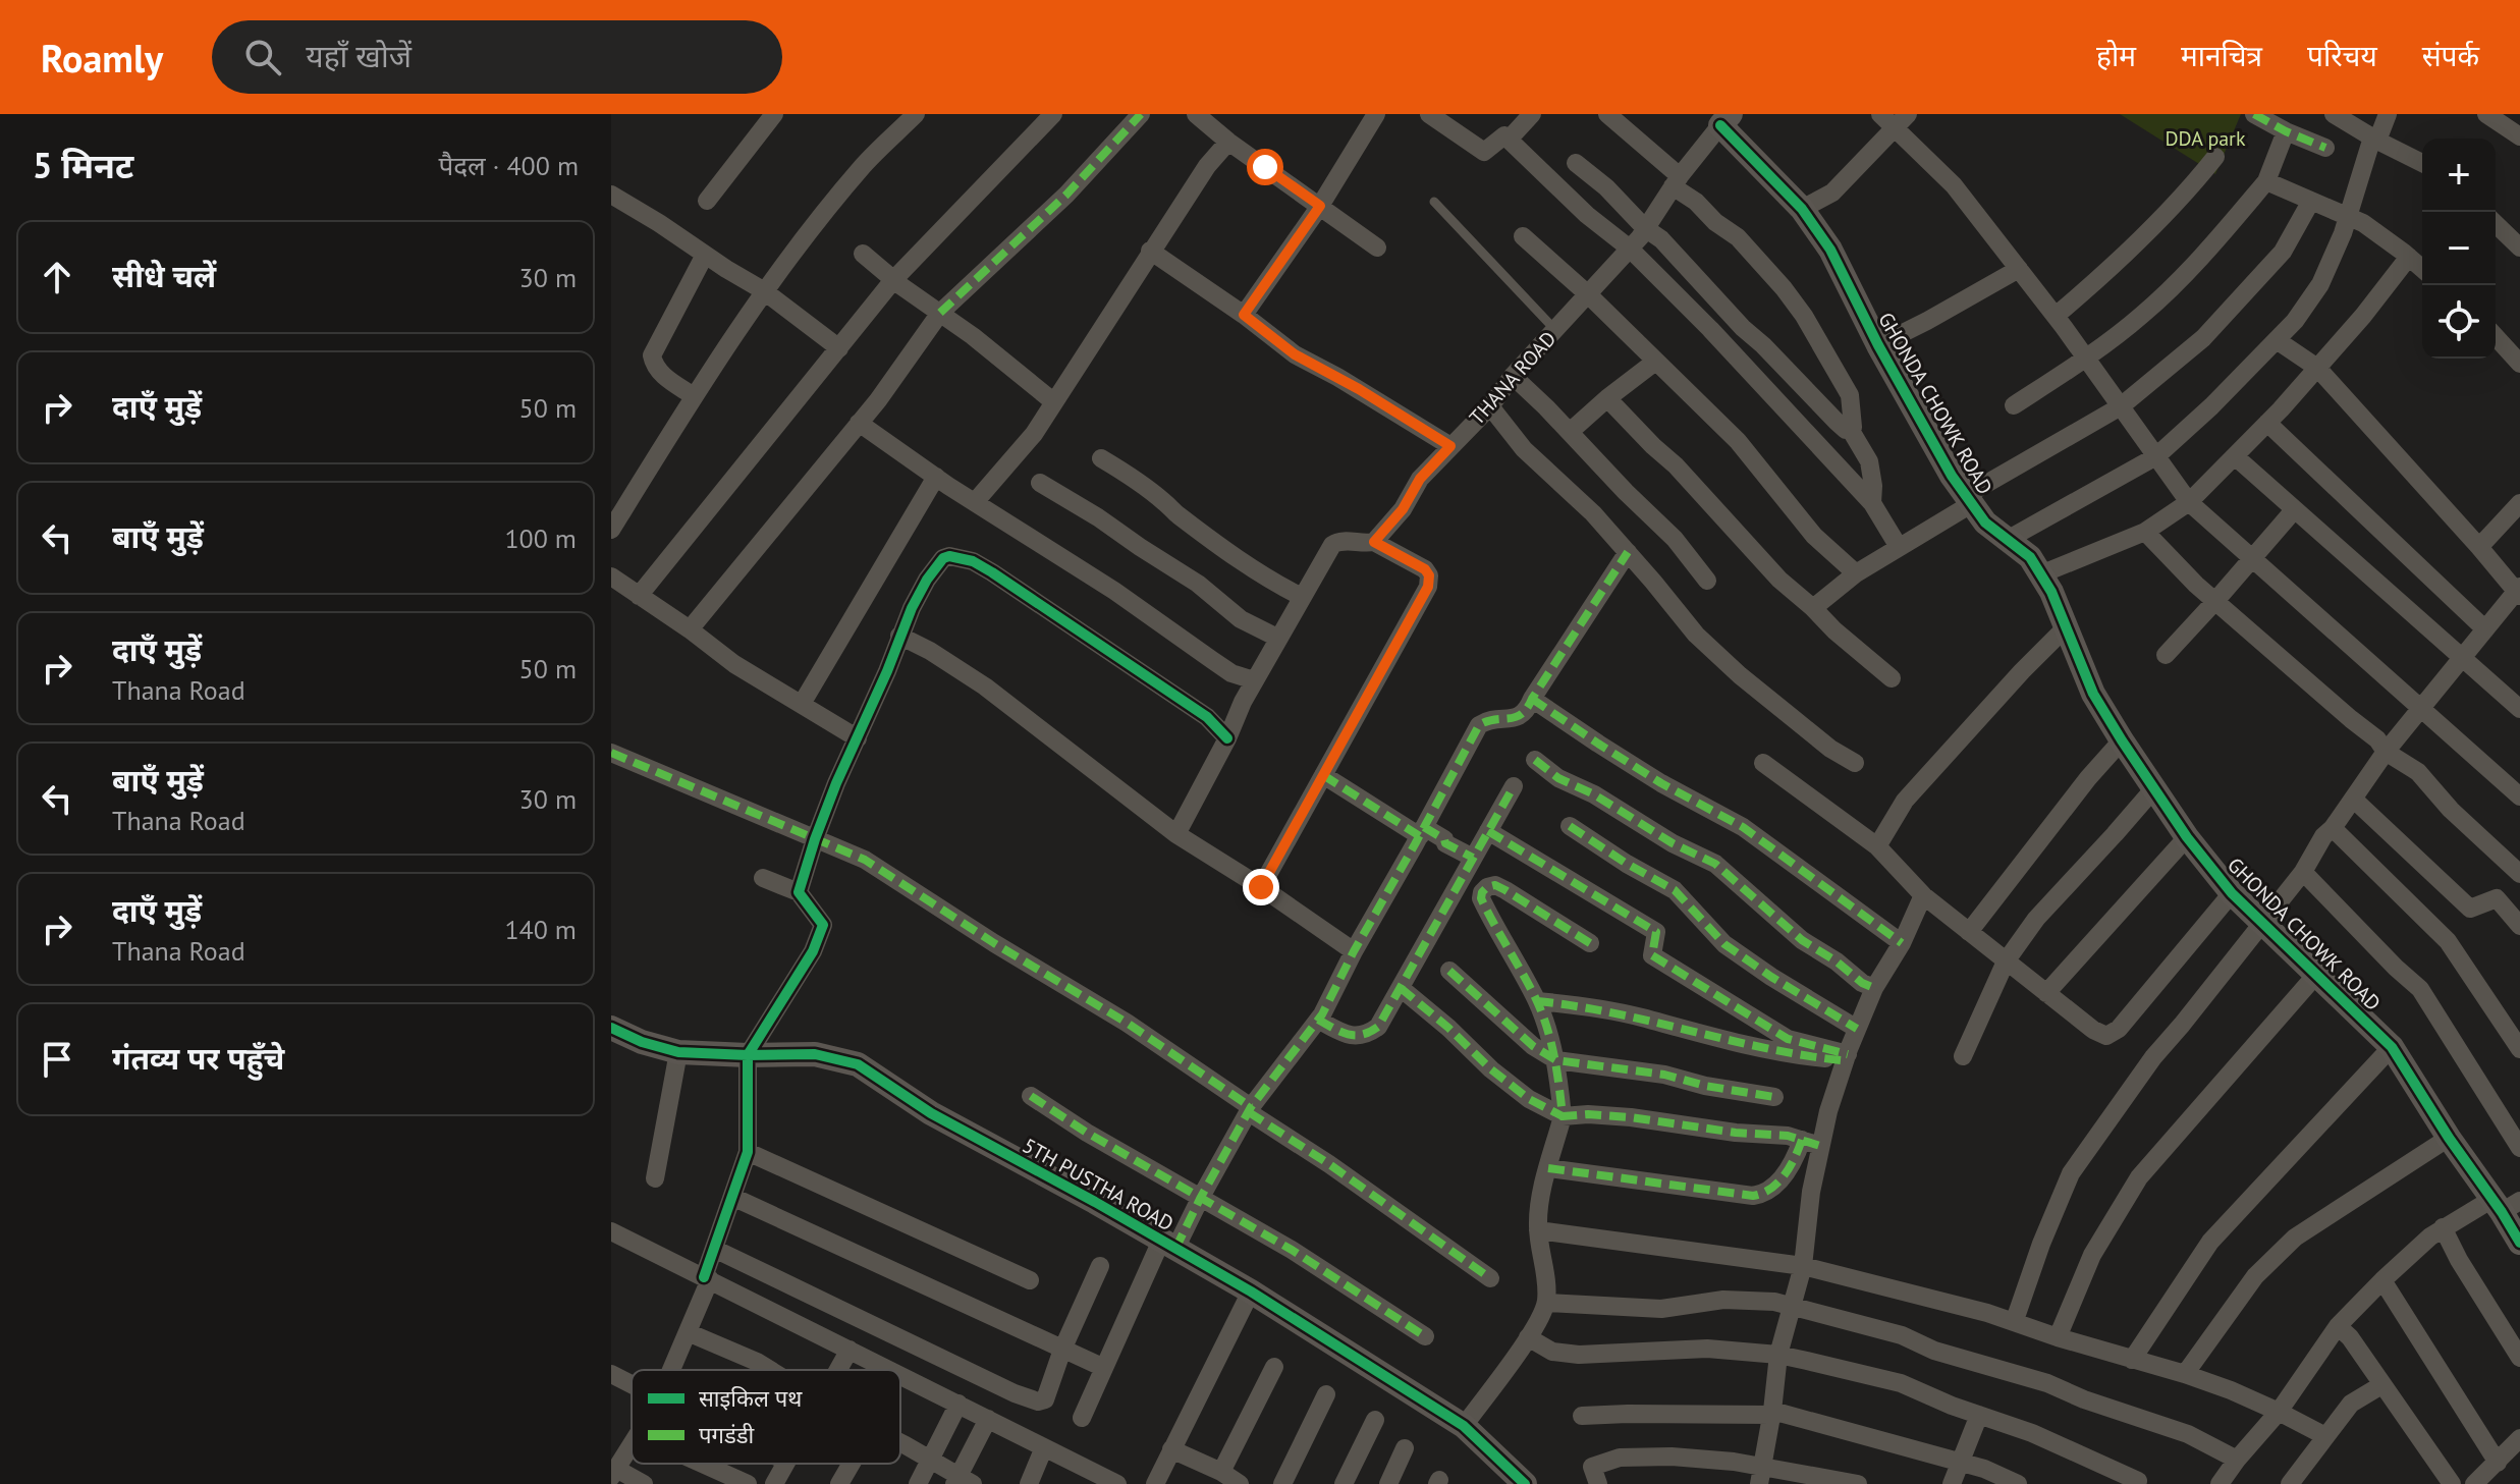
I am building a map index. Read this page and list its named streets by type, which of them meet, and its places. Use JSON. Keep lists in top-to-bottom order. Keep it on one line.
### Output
{"streets":{"street":["THANA ROAD","GHONDA CHOWK ROAD","5TH PUSTHA ROAD"]},"crossings":[["THANA ROAD","GHONDA CHOWK ROAD"]],"parks":["DDA park"],"legend":["साइकिल पथ","पगडंडी"],"page":{"header":"Roamly","search":"यहाँ खोजें","nav":["होम","मानचित्र","परिचय","संपर्क"],"heading":["5 मिनट","पैदल · 400 m"],"map_buttons":["+","−"],"list":[["सीधे चलें","30 m"],["दाएँ मुड़ें","50 m"],["बाएँ मुड़ें","100 m"],["दाएँ मुड़ें","Thana Road","50 m"],["बाएँ मुड़ें","Thana Road","30 m"],["दाएँ मुड़ें","Thana Road","140 m"],"गंतव्य पर पहुँचे"]}}
